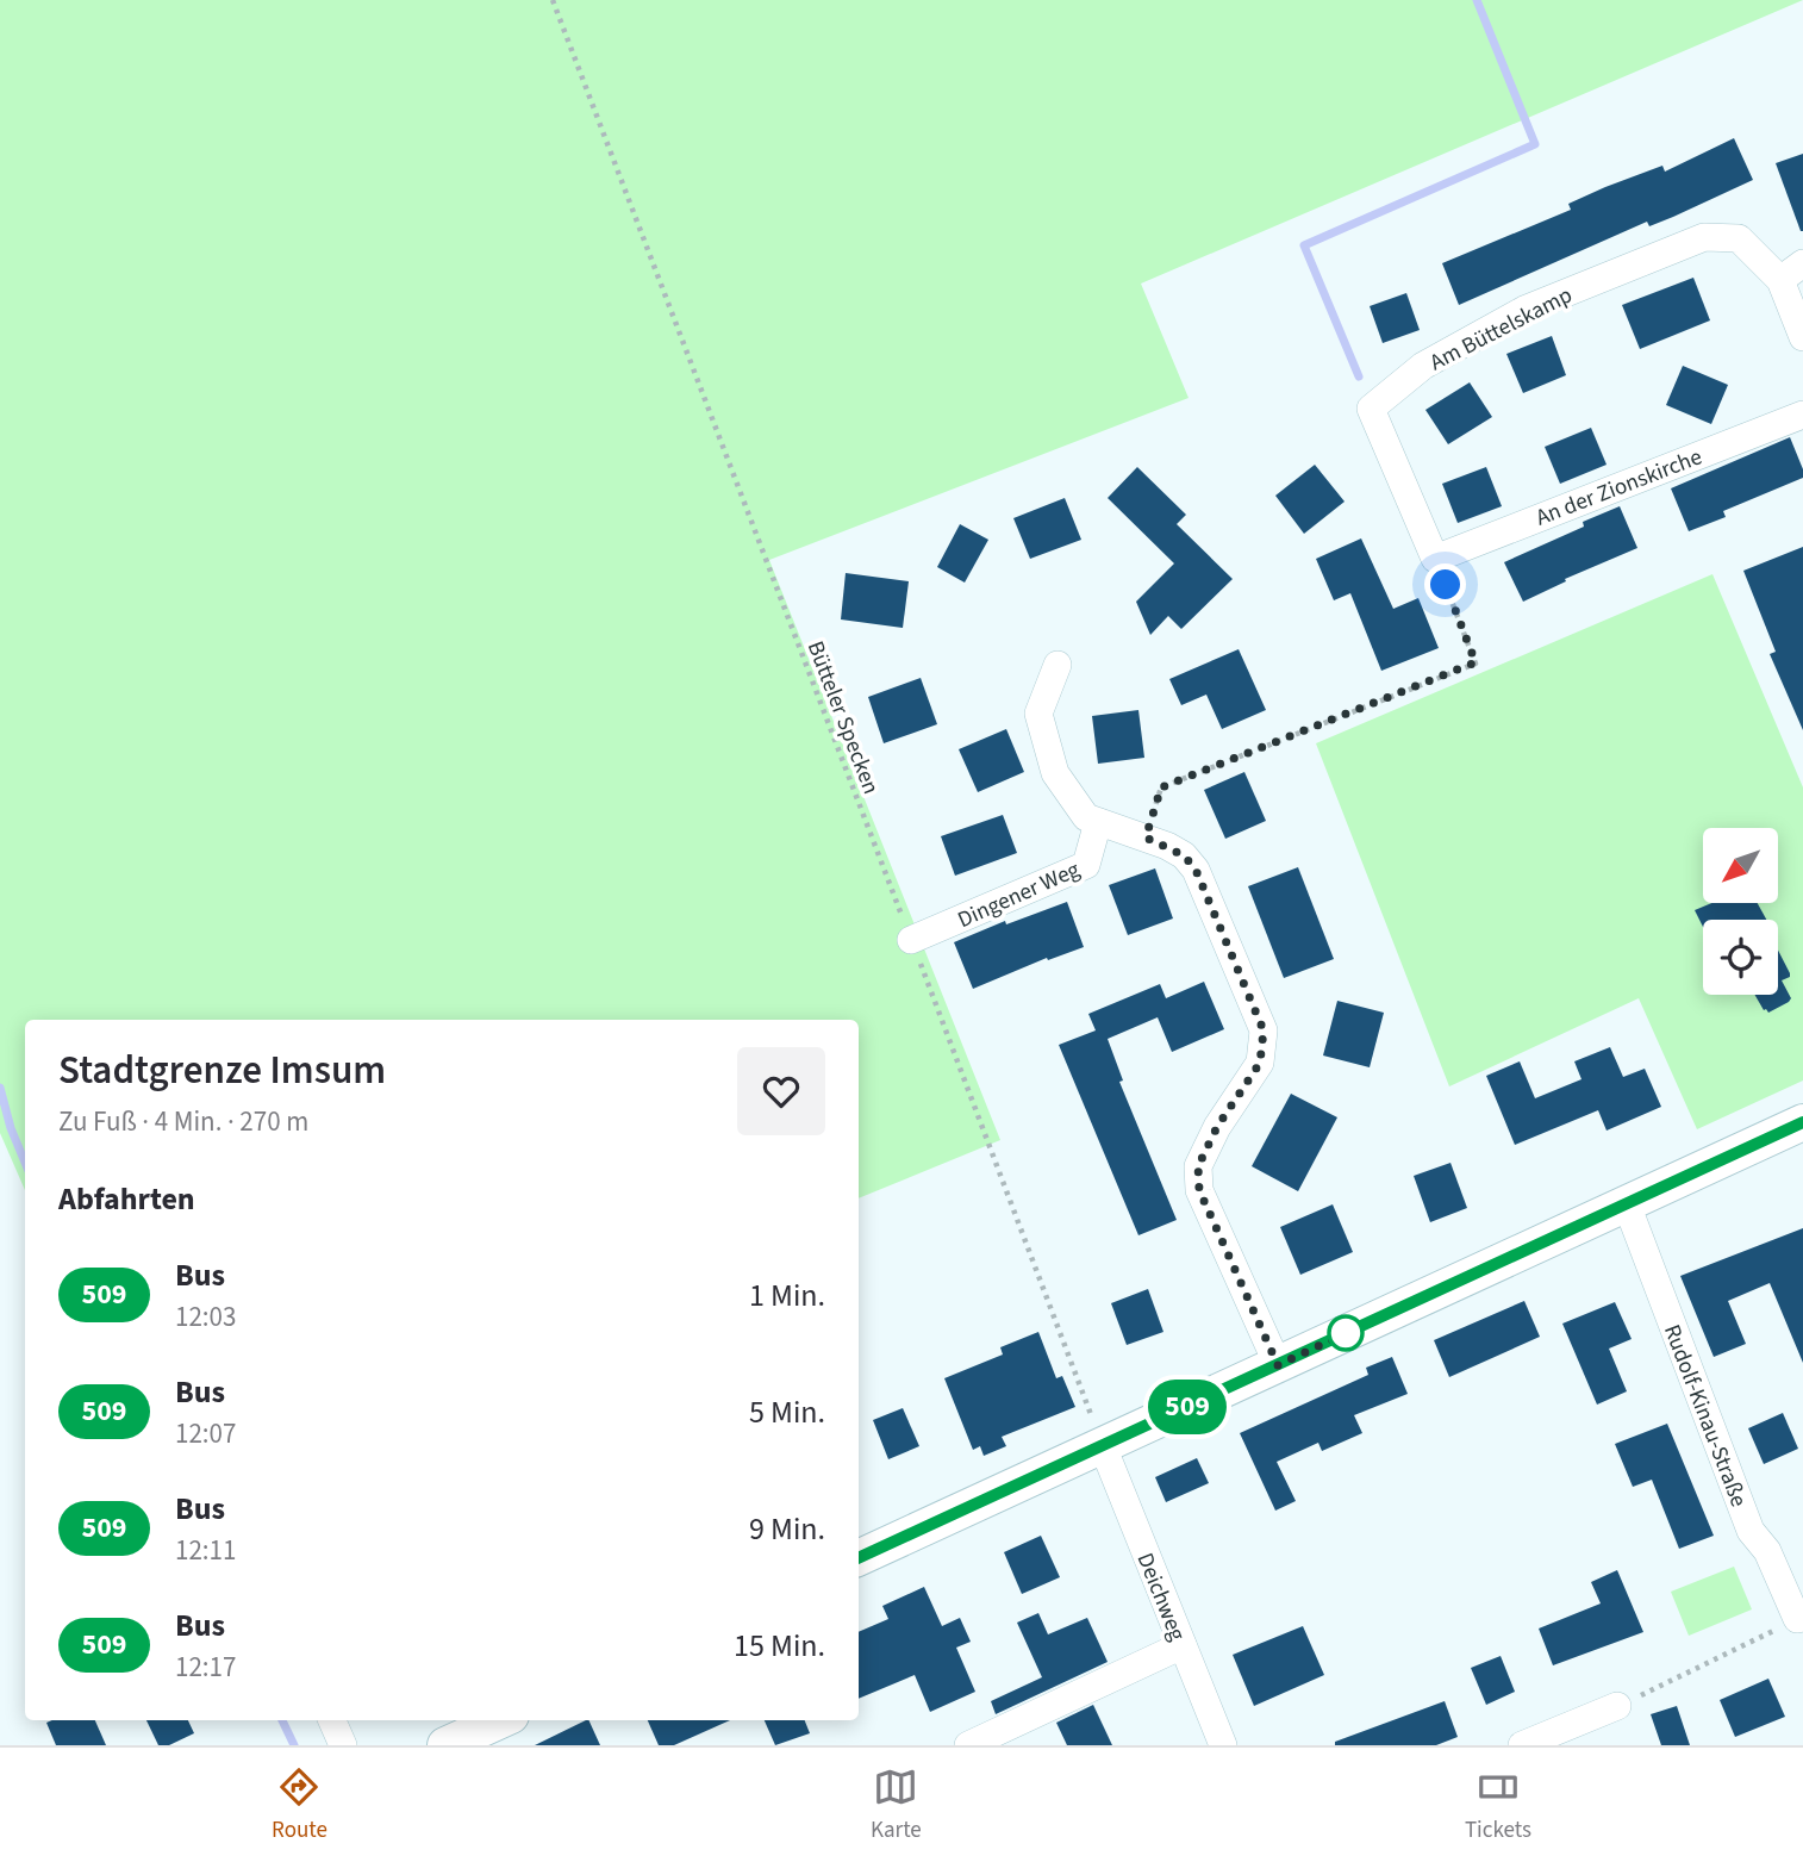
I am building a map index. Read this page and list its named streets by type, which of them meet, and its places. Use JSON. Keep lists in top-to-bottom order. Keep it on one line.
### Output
{"streets":{"street":["Am Büttelskamp","An der Zionskirche","Dingener Weg","Rudolf-Kinau-Straße","Deichweg"],"path":["Bütteler Specken"]},"crossings":[["Am Büttelskamp","An der Zionskirche"],["Bütteler Specken","Dingener Weg"],["Bütteler Specken","Deichweg"]],"lines":["bus line 509"],"north":"bottom left","page":{"on_map":"509","heading":[["Stadtgrenze Imsum","Zu Fuß · 4 Min. · 270 m"],"Abfahrten"],"list":[{"mark":"509","name":"Bus","note":"12:03","value":"1 Min."},{"mark":"509","name":"Bus","note":"12:07","value":"5 Min."},{"mark":"509","name":"Bus","note":"12:11","value":"9 Min."},{"mark":"509","name":"Bus","note":"12:17","value":"15 Min."}],"tabs":["Route","Karte","Tickets"]}}
